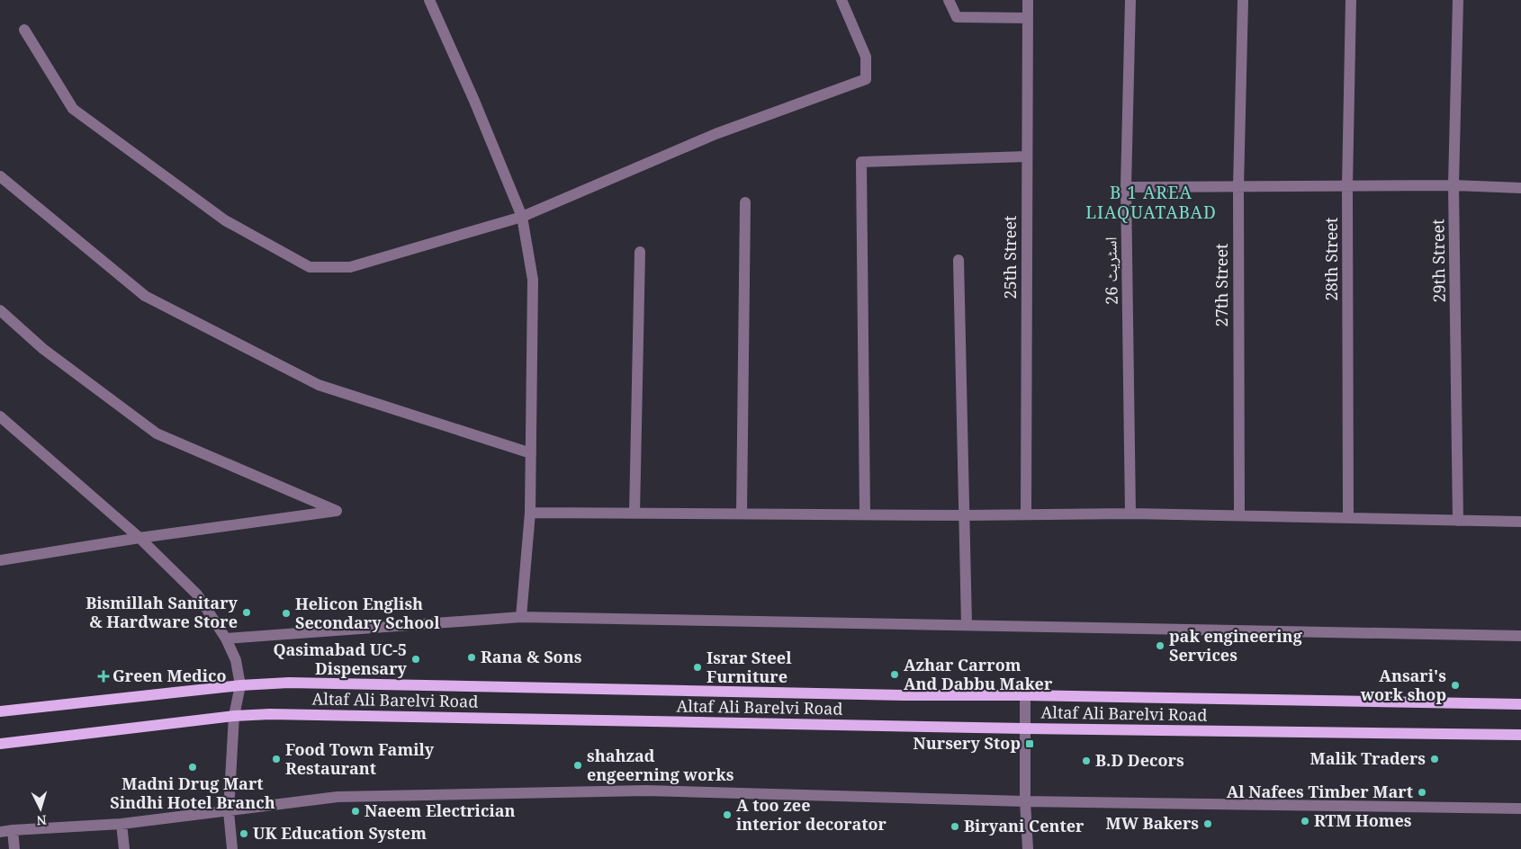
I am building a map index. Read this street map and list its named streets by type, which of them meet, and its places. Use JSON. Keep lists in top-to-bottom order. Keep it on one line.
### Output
{"streets":{"main road":["Altaf Ali Barelvi Road"],"street":["25th Street","28th Street","29th Street","اسٹریٹ 26","27th Street"]},"districts":["B 1 AREA LIAQUATABAD"],"places":{"other":["Bismillah Sanitary & Hardware Store","Helicon English Secondary School","pak engineering Services","Rana & Sons","Qasimabad UC-5 Dispensary","Israr Steel Furniture","Azhar Carrom And Dabbu Maker","Ansari's work shop","Food Town Family Restaurant","Malik Traders","B.D Decors","shahzad engeerning works","Madni Drug Mart Sindhi Hotel Branch","Al Nafees Timber Mart","Naeem Electrician","A too zee interior decorator","RTM Homes","MW Bakers","Biryani Center","UK Education System"],"health":["Green Medico"],"transit":["Nursery Stop"]},"north":"bottom"}
